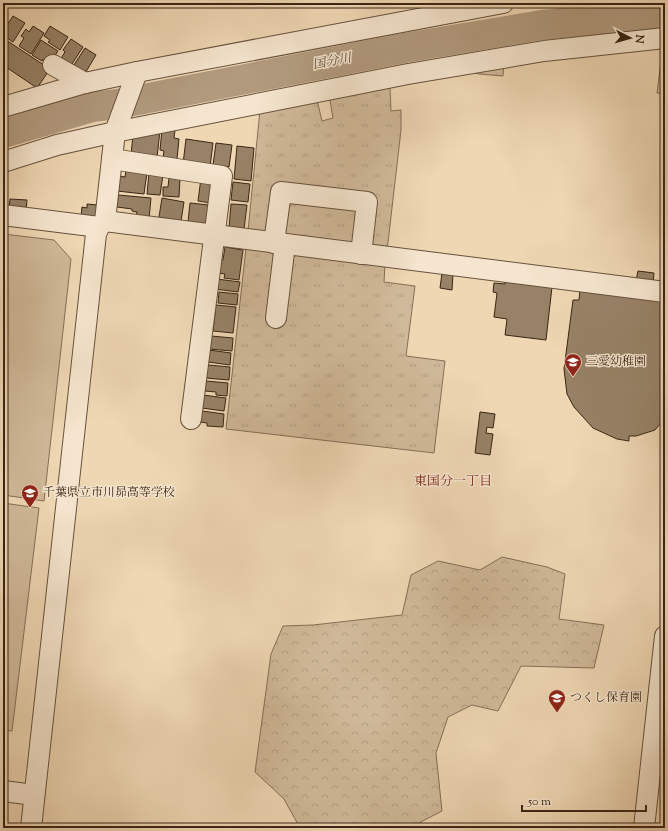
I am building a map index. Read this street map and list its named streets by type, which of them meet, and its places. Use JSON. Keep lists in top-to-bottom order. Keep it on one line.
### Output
{"districts":["東国分一丁目"],"water":["国分川"],"places":{"school or university":["三愛幼稚園","千葉県立市川昴高等学校","つくし保育園"]},"scale_bar":"50 m","north":"right"}
